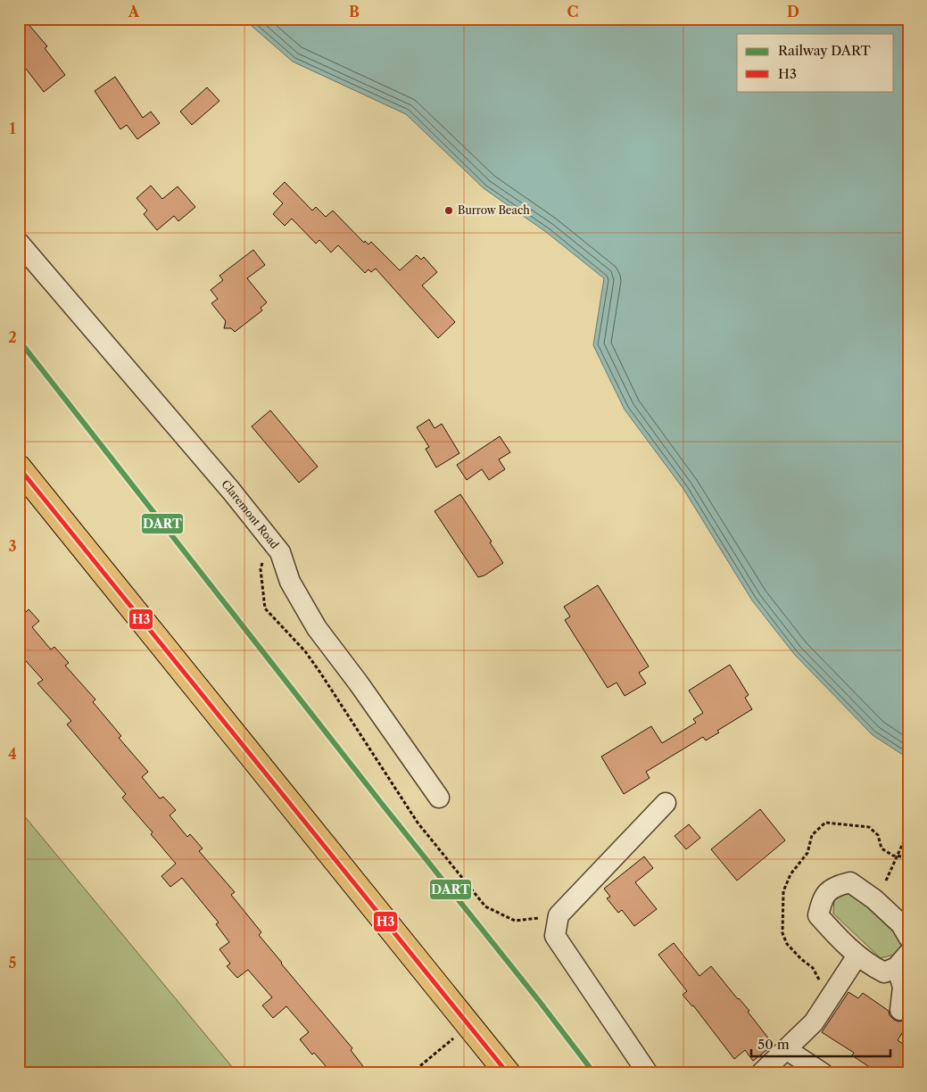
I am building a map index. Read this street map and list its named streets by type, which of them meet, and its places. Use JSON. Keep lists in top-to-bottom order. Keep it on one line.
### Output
{"streets":{"street":["Claremont Road"]},"places":["Burrow Beach"],"lines":["rail line DART","transit line H3"],"legend":["Railway DART","H3"],"scale_bar":"50 m","grid":{"columns":["A","B","C","D"],"rows":["1","2","3","4","5"]}}
